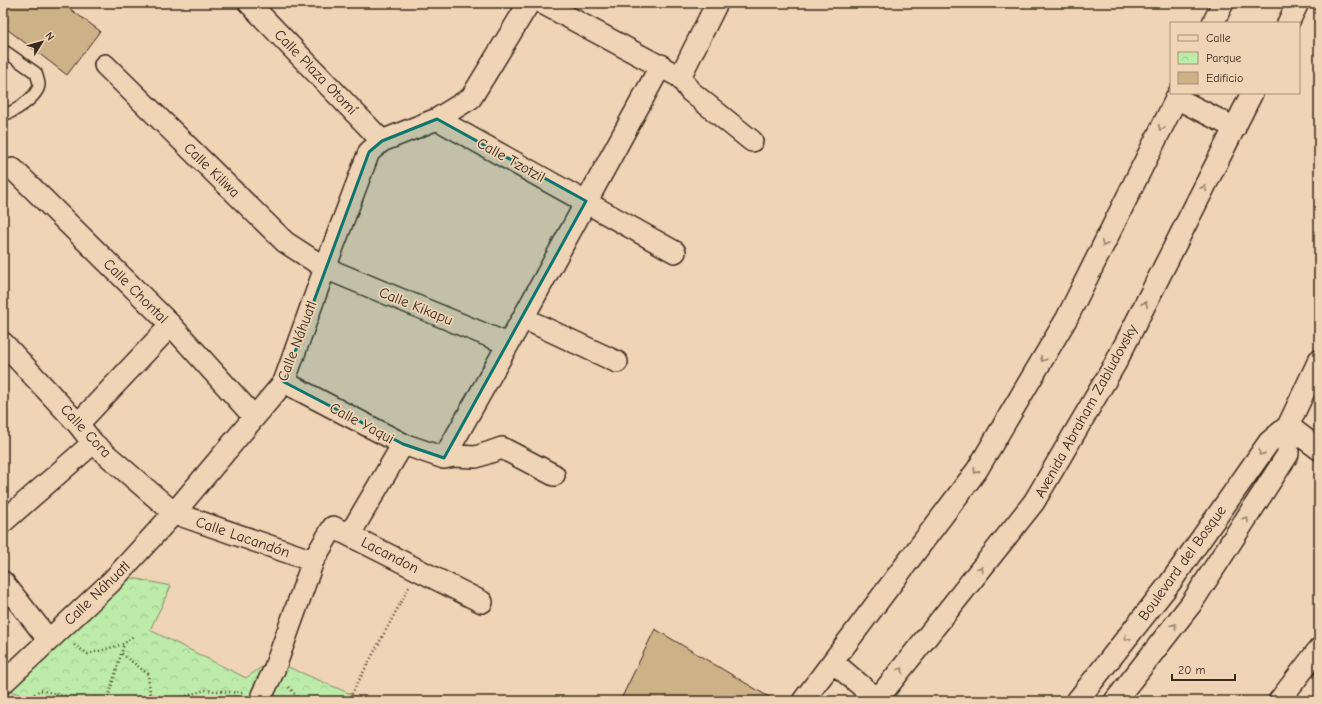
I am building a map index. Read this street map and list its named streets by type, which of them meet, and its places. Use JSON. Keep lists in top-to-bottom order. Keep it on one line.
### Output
{"streets":{"street":["Calle Plaza Otomí","Calle Tzotzil","Calle Kiliwa","Calle Chontal","Calle Kikapu","Calle Náhuatl","Avenida Abraham Zabludovsky","Calle Yaqui","Calle Cora","Calle Lacandón","Lacandon","Boulevard del Bosque"]},"crossings":[["Calle Plaza Otomí","Calle Náhuatl"],["Calle Tzotzil","Calle Náhuatl"],["Calle Kiliwa","Calle Kikapu"],["Calle Kiliwa","Calle Náhuatl"],["Calle Chontal","Calle Náhuatl"],["Calle Kikapu","Calle Náhuatl"],["Calle Náhuatl","Calle Yaqui"],["Calle Náhuatl","Calle Cora"],["Calle Náhuatl","Calle Lacandón"],["Calle Cora","Calle Lacandón"],["Calle Lacandón","Lacandon"]],"legend":["Calle","Parque","Edificio"],"scale_bar":"20 m","north":"top right"}
